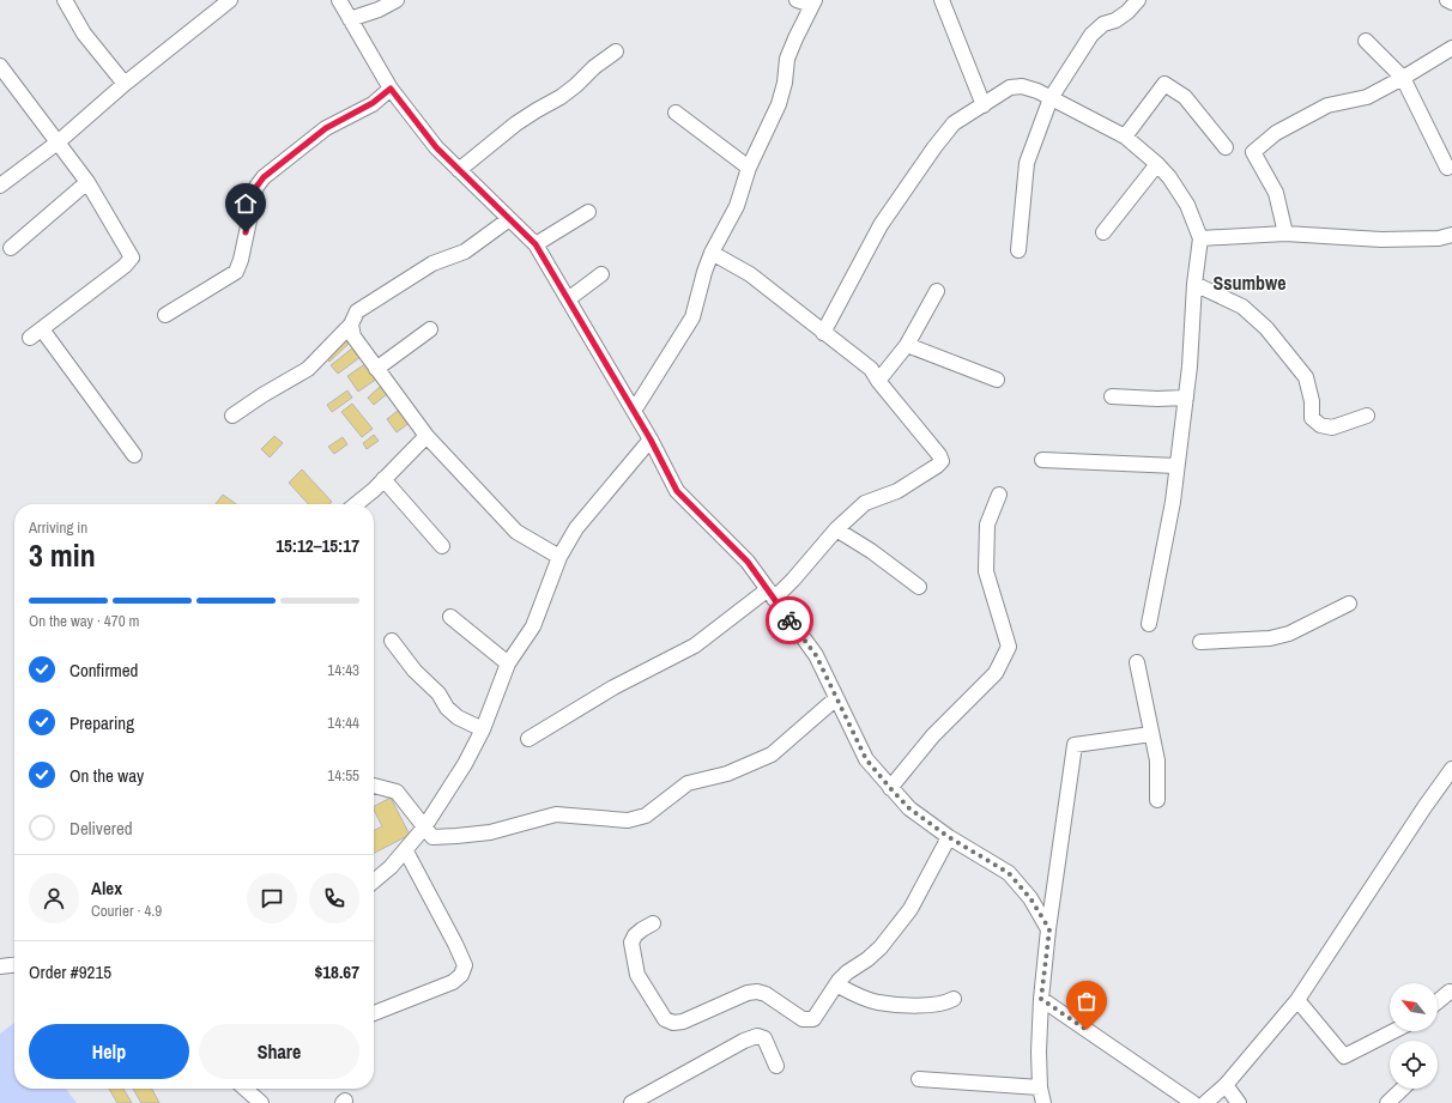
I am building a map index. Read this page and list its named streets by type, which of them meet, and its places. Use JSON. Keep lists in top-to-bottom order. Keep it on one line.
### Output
{"districts":["Ssumbwe"],"north":"top left","page":{"heading":["3 min","Arriving in","15:12–15:17"],"panel":["Alex","Courier · 4.9","Order #9215","$18.67"],"bar":"On the way · 470 m","list":[["Confirmed","14:43"],["Preparing","14:44"],["On the way","14:55"],"Delivered"],"buttons":["Help","Share"]}}
